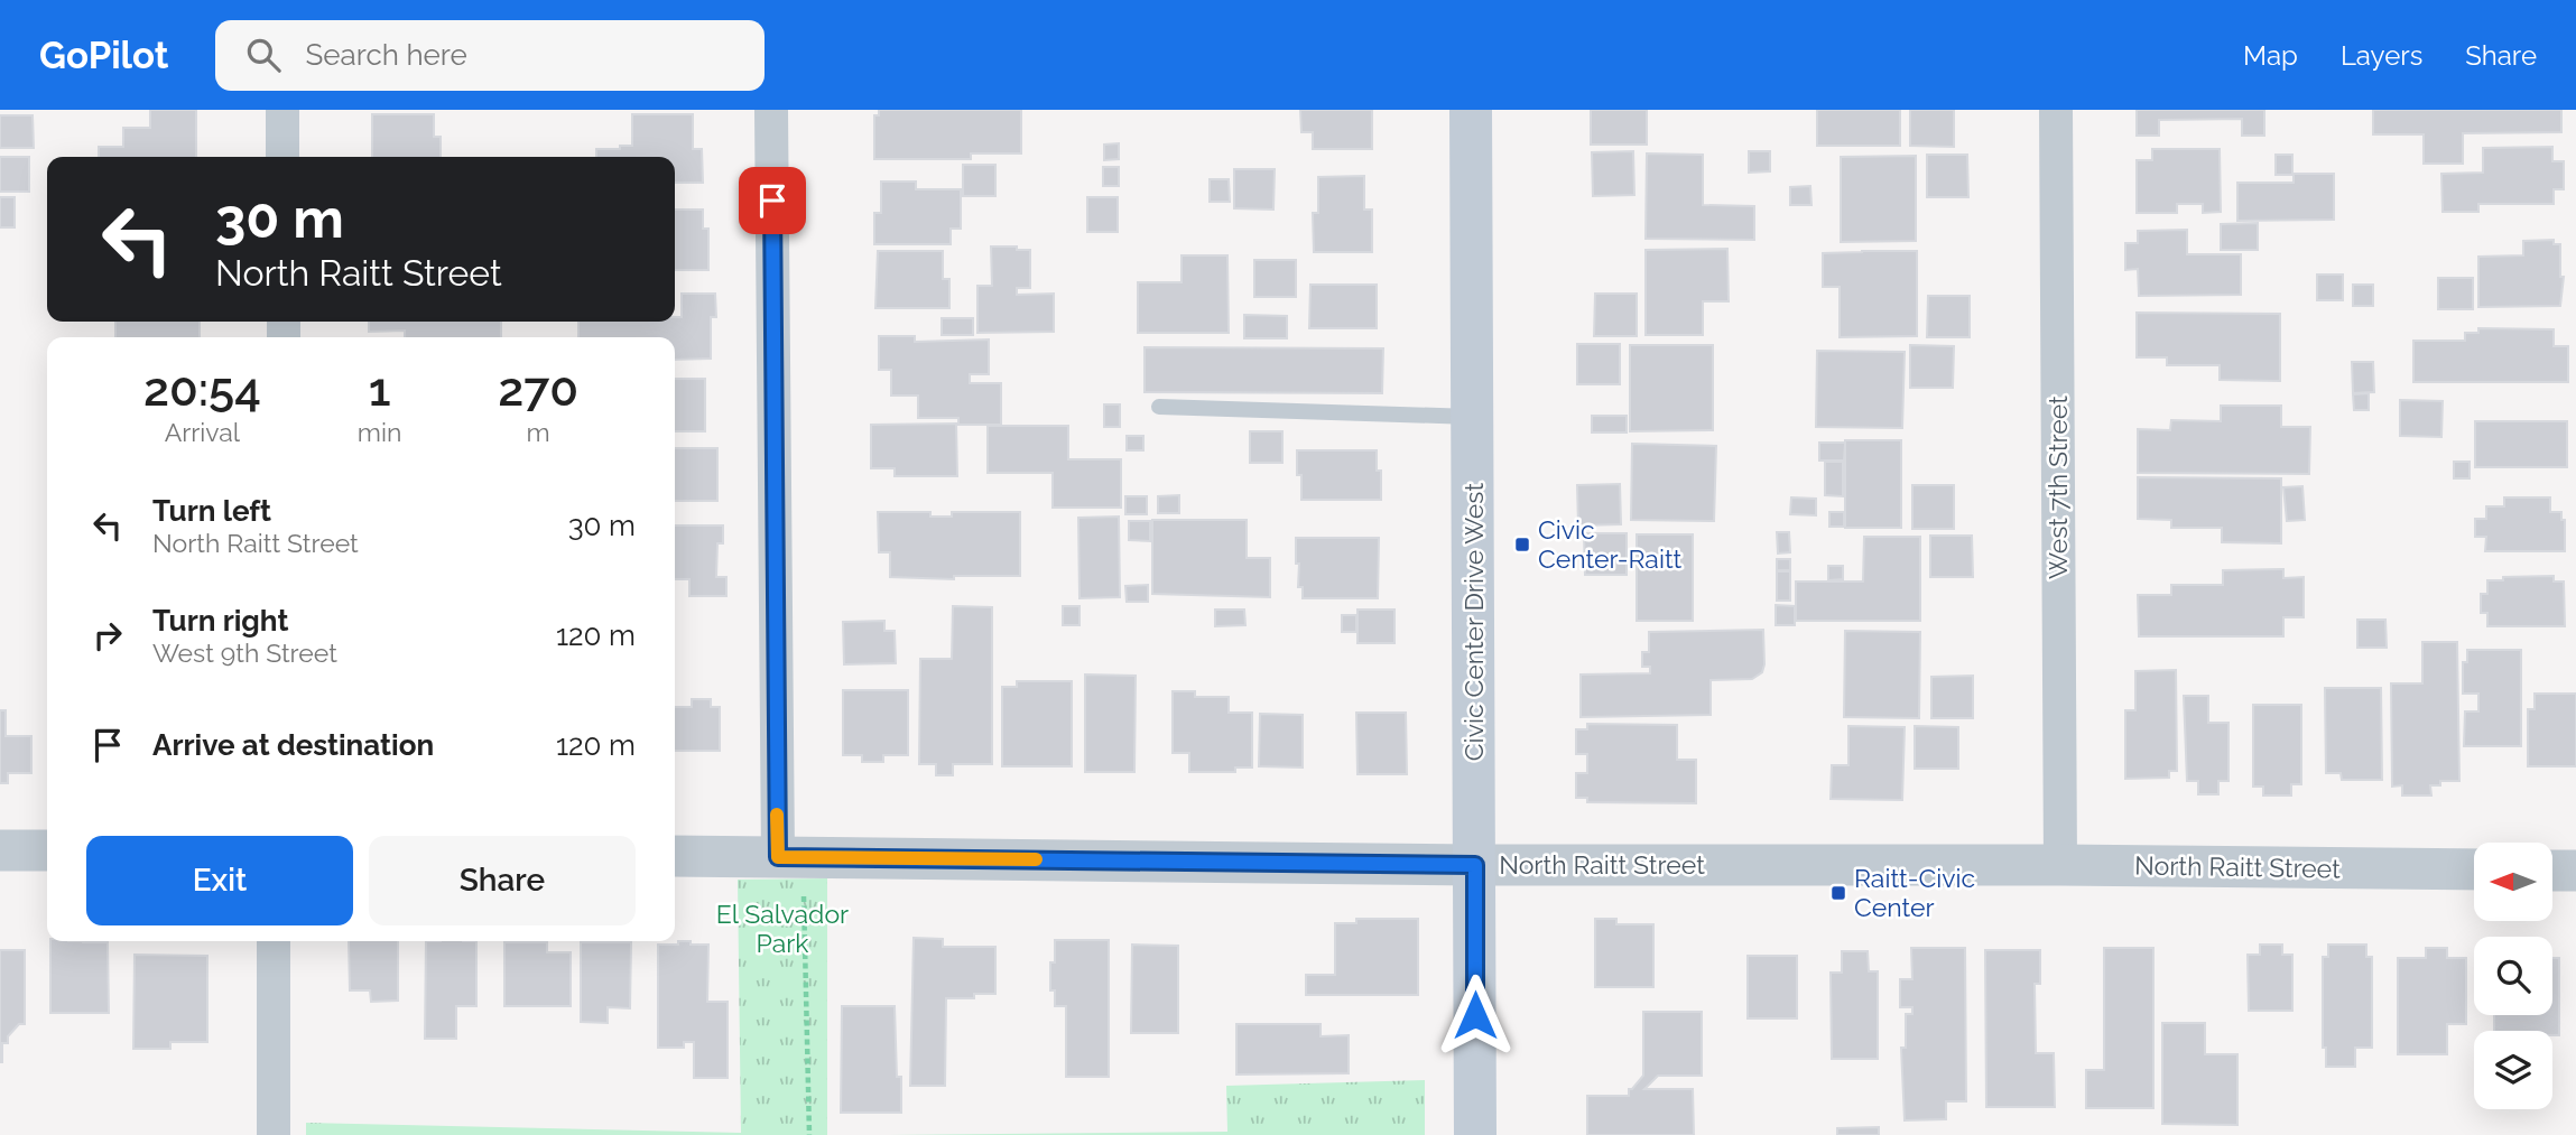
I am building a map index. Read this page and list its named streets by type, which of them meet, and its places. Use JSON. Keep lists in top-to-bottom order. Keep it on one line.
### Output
{"streets":{"main road":["Civic Center Drive West"],"street":["West 7th Street","North Raitt Street"]},"crossings":[["West 7th Street","North Raitt Street"],["Civic Center Drive West","North Raitt Street"]],"parks":["El Salvador Park"],"places":{"transit":["Civic Center-Raitt","Raitt-Civic Center"]},"north":"left","page":{"header":"GoPilot","search":"Search here","nav":["Map","Layers","Share"],"turn":["30 m","North Raitt Street"],"eta":["20:54","Arrival","1","min","270","m"],"list":[{"name":"Turn left","note":"North Raitt Street","value":"30 m"},{"name":"Turn right","note":"West 9th Street","value":"120 m"},{"name":"Arrive at destination","value":"120 m"}],"buttons":["Exit","Share"]}}
